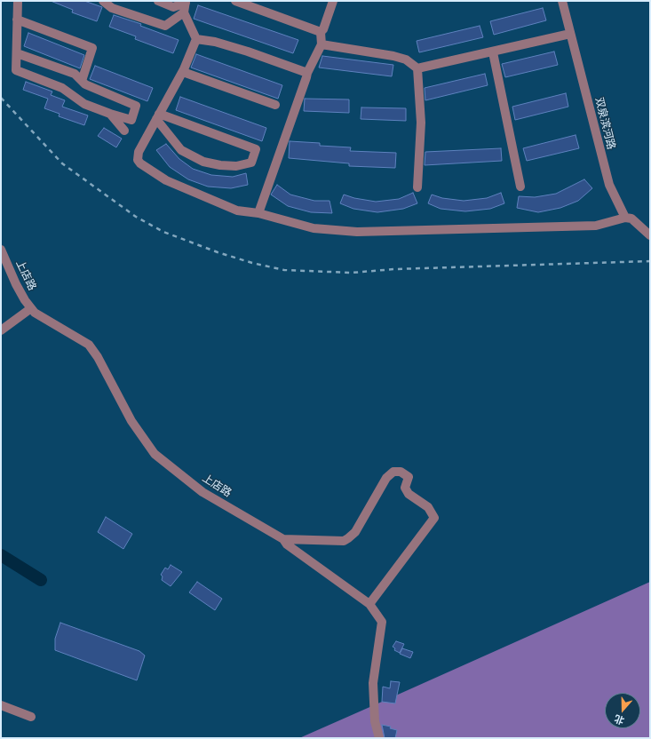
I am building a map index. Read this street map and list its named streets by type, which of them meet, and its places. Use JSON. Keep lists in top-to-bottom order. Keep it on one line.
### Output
{"streets":{"street":["双泉滨河路","上店路"]},"north":"bottom"}
